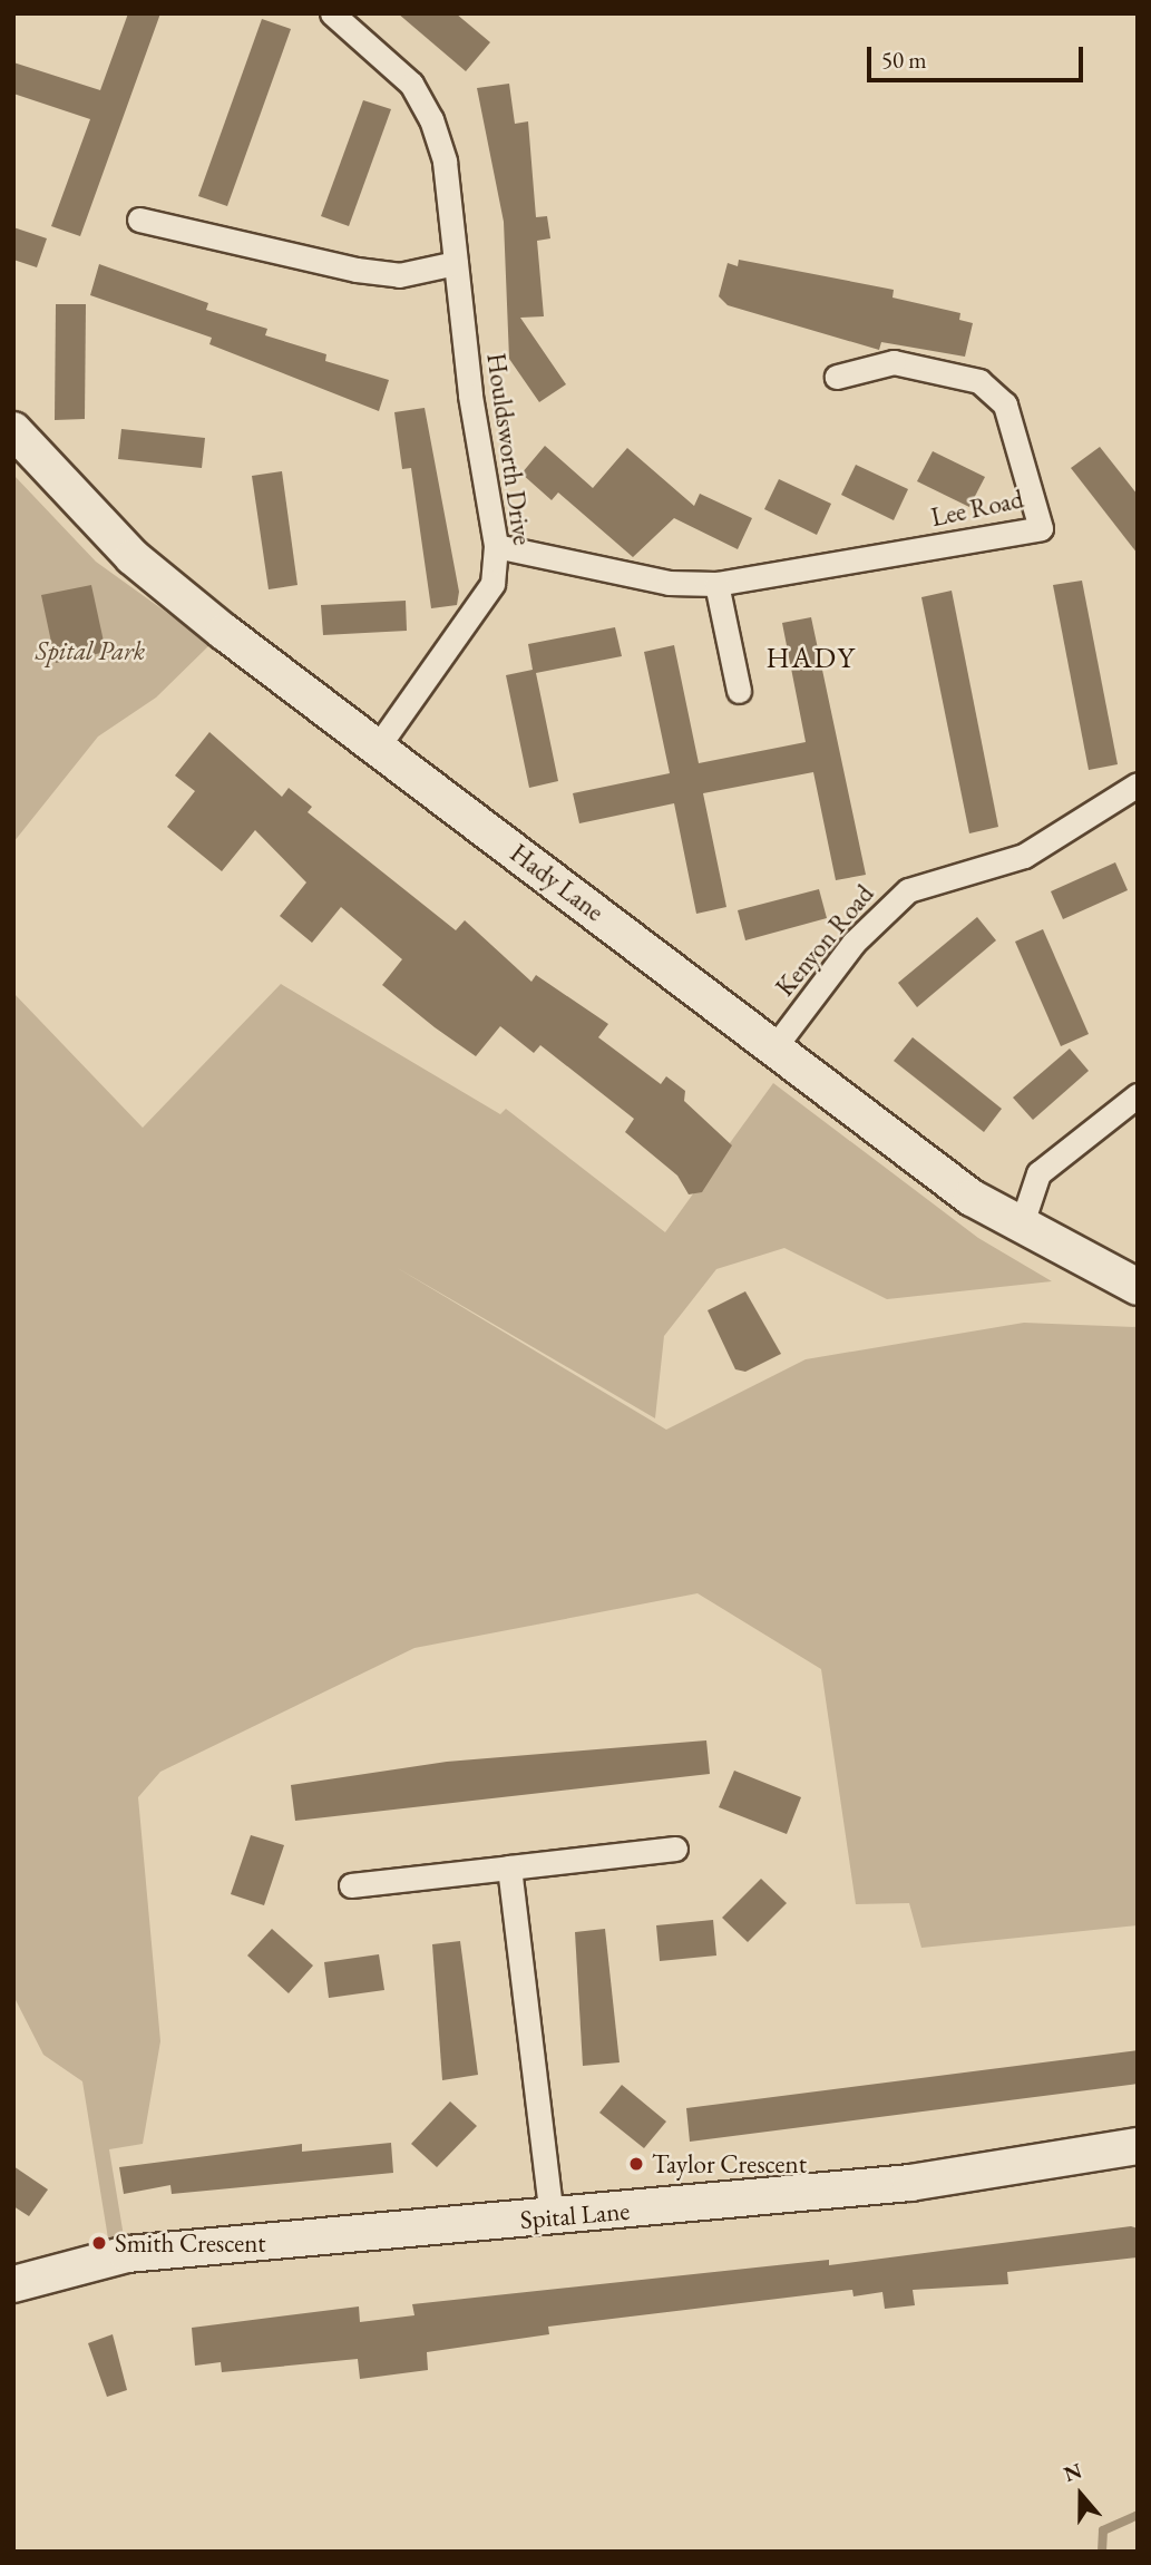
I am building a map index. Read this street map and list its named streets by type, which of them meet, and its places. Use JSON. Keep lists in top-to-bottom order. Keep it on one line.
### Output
{"streets":{"street":["Houldsworth Drive","Lee Road","Hady Lane","Kenyon Road","Spital Lane"]},"crossings":[["Houldsworth Drive","Lee Road"],["Houldsworth Drive","Hady Lane"],["Hady Lane","Kenyon Road"]],"districts":["HADY"],"parks":["Spital Park"],"places":["Taylor Crescent","Smith Crescent"],"scale_bar":"50 m","north":"top"}
